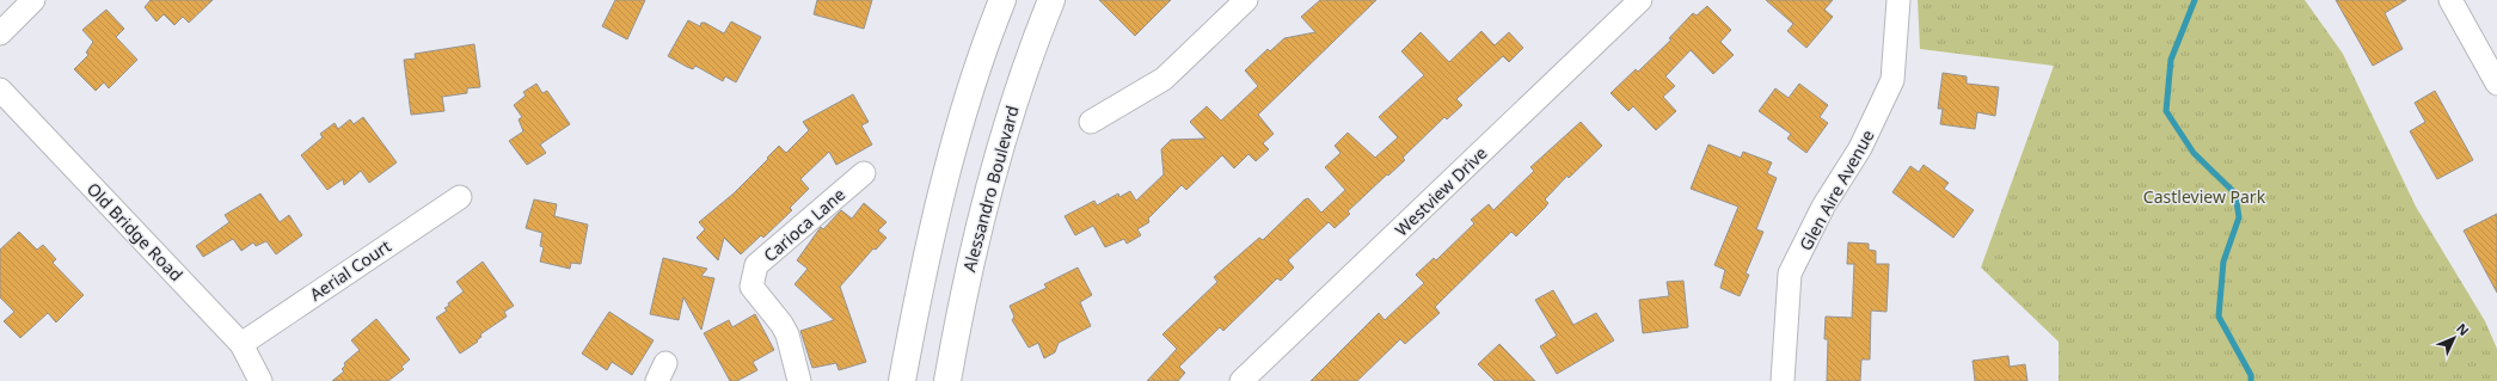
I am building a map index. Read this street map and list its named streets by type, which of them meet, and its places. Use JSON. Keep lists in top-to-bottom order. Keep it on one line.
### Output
{"streets":{"main road":["Alessandro Boulevard"],"street":["Glen Aire Avenue","Westview Drive","Carioca Lane","Old Bridge Road","Aerial Court"]},"crossings":[["Old Bridge Road","Aerial Court"]],"parks":["Castleview Park"],"north":"top right"}
